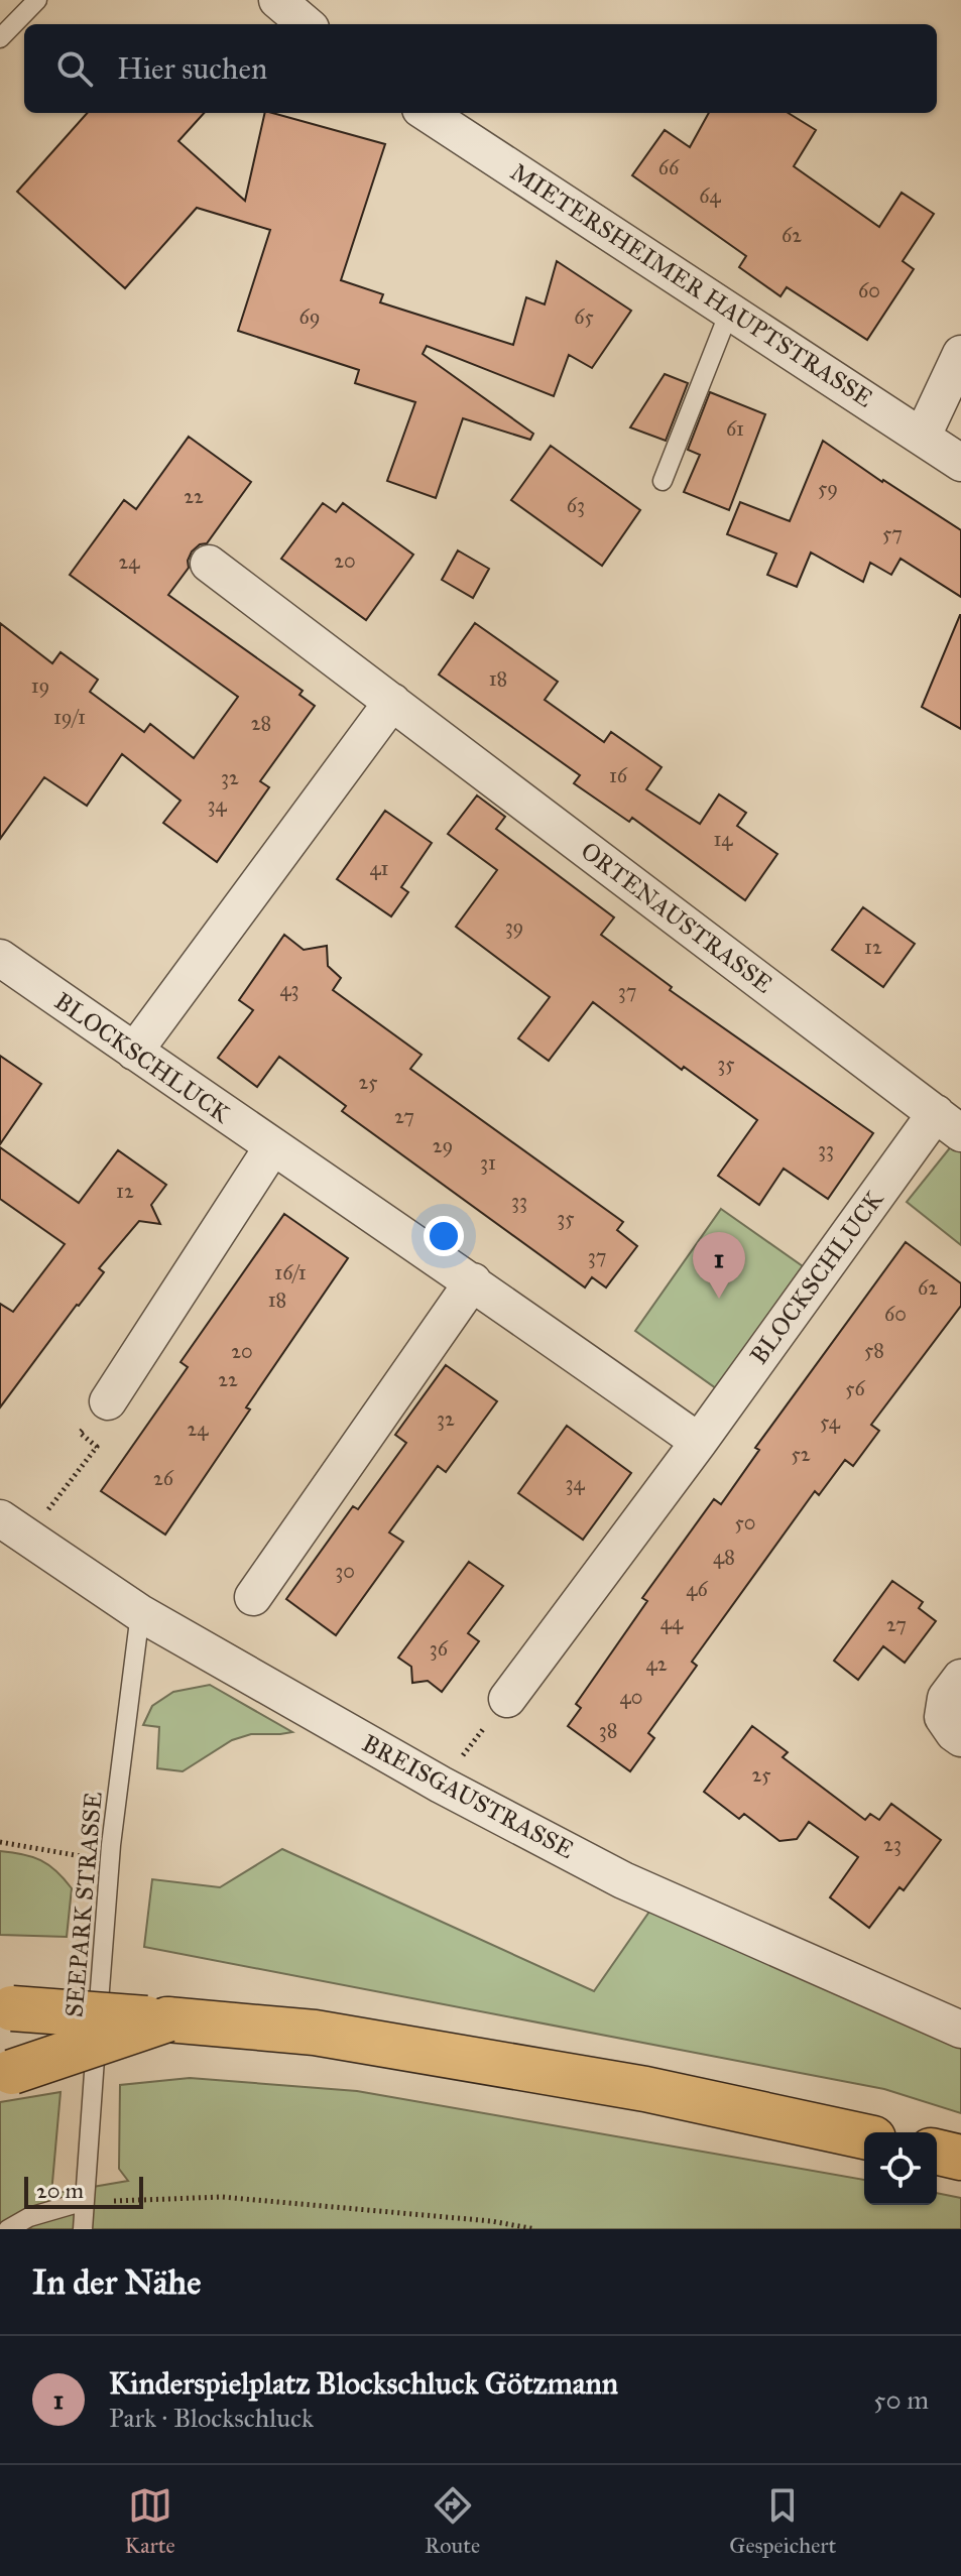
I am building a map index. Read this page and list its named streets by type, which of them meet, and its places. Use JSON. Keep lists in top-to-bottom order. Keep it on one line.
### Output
{"streets":{"street":["MIETERSHEIMER HAUPTSTRASSE","ORTENAUSTRASSE","BLOCKSCHLUCK","BREISGAUSTRASSE"],"lane":["SEEPARK STRASSE"]},"crossings":[["ORTENAUSTRASSE","BLOCKSCHLUCK"],["BREISGAUSTRASSE","SEEPARK STRASSE"]],"house_numbers":["66","64","62","60","69","65","61","59","22","63","57","20","24","18","19","19/1","28","16","32","34","14","41","39","12","43","37","35","25","27","29","33","31","12","33","35","37","16/1","62","18","60","58","20","22","56","32","54","24","52","26","34","50","48","30","46","44","27","36","42","40","38","25","23"],"scale_bar":"20 m","page":{"search":"Hier suchen","pins":"1","scale":"20 m","heading":"In der Nähe","list":[{"mark":"1","name":"Kinderspielplatz Blockschluck Götzmann","note":"Park · Blockschluck","value":"50 m"}],"nav":["Karte","Route","Gespeichert"]}}
